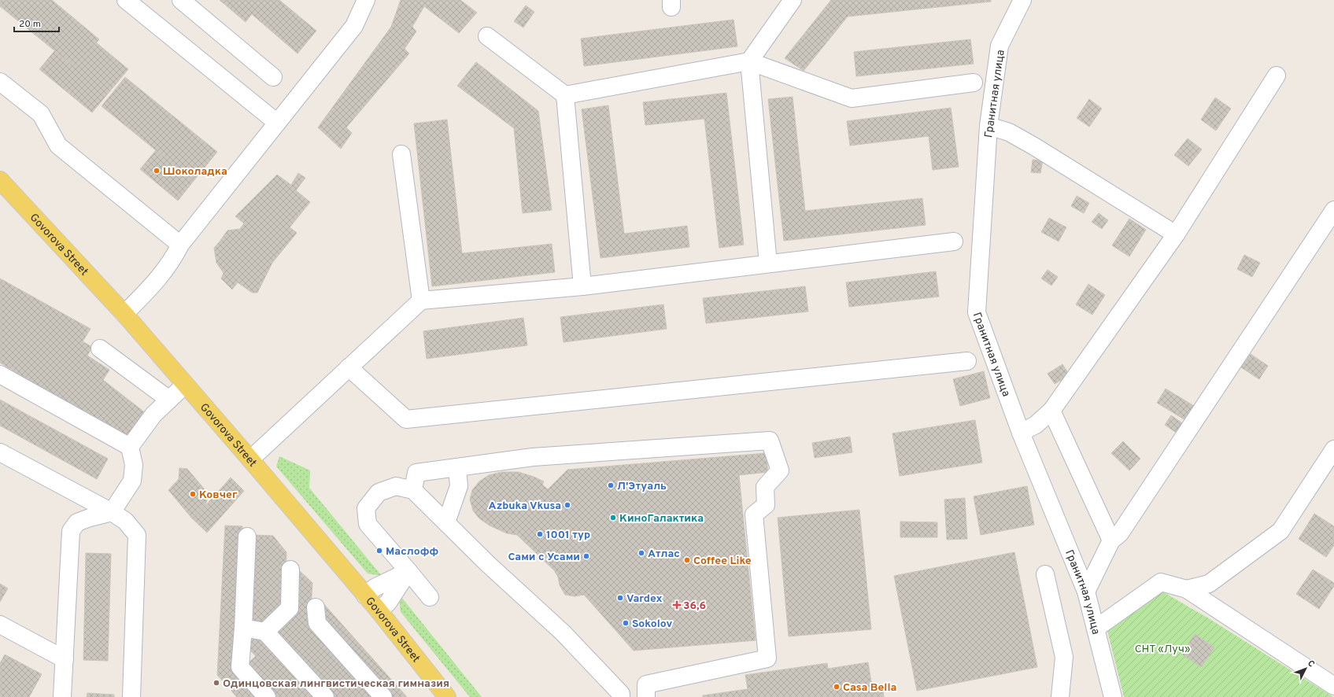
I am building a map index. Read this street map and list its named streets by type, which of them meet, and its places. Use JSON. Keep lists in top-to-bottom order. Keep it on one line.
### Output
{"streets":{"main road":["Govorova Street"],"street":["Гранитная улица"]},"parks":["СНТ «Луч»"],"places":{"other":["Шоколадка","Л'Этуаль","Ковчег","Azbuka Vkusa","КиноГалактика","1001 тур","Маслофф","Атлас","Сами с Усами","Coffee Like","Vardex","Sokolov","Одинцовская лингвистическая гимназия","Casa Bella"],"health":["36,6"]},"scale_bar":"20 m","north":"top right"}
